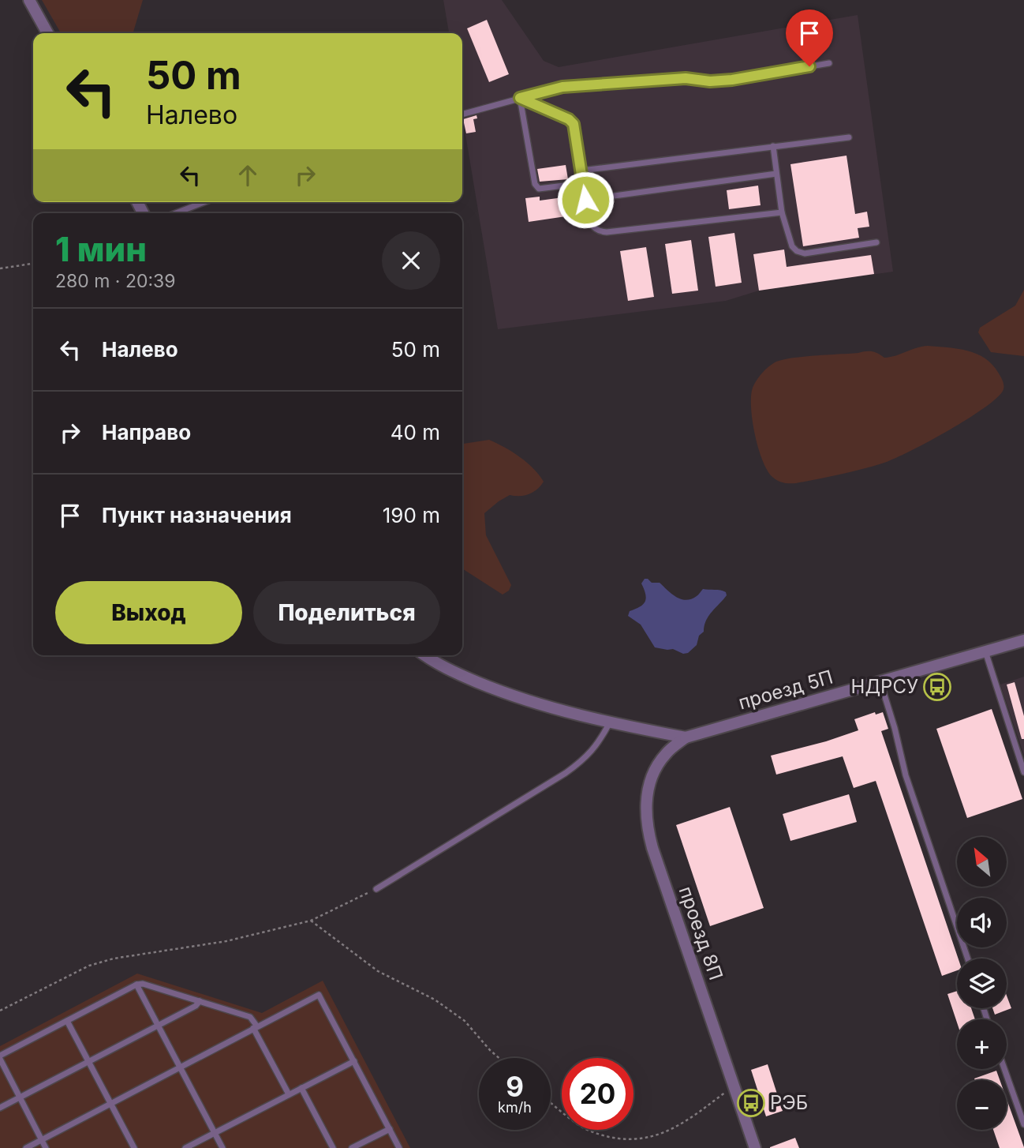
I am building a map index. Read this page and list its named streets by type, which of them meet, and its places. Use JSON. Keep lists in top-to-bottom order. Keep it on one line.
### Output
{"streets":{"street":["проезд 5П","проезд 8П"]},"crossings":[["проезд 5П","проезд 8П"]],"places":{"bus stop":["НДРСУ","РЭБ"]},"north":"top left","page":{"turn":["50 m","Налево"],"heading":["1 мин","280 m · 20:39"],"list":[{"name":"Налево","value":"50 m"},{"name":"Направо","value":"40 m"},{"name":"Пункт назначения","value":"190 m"}],"buttons":["Выход","Поделиться"],"map_buttons":["+","−"],"speed":"9 km/h","limit":"20"}}
